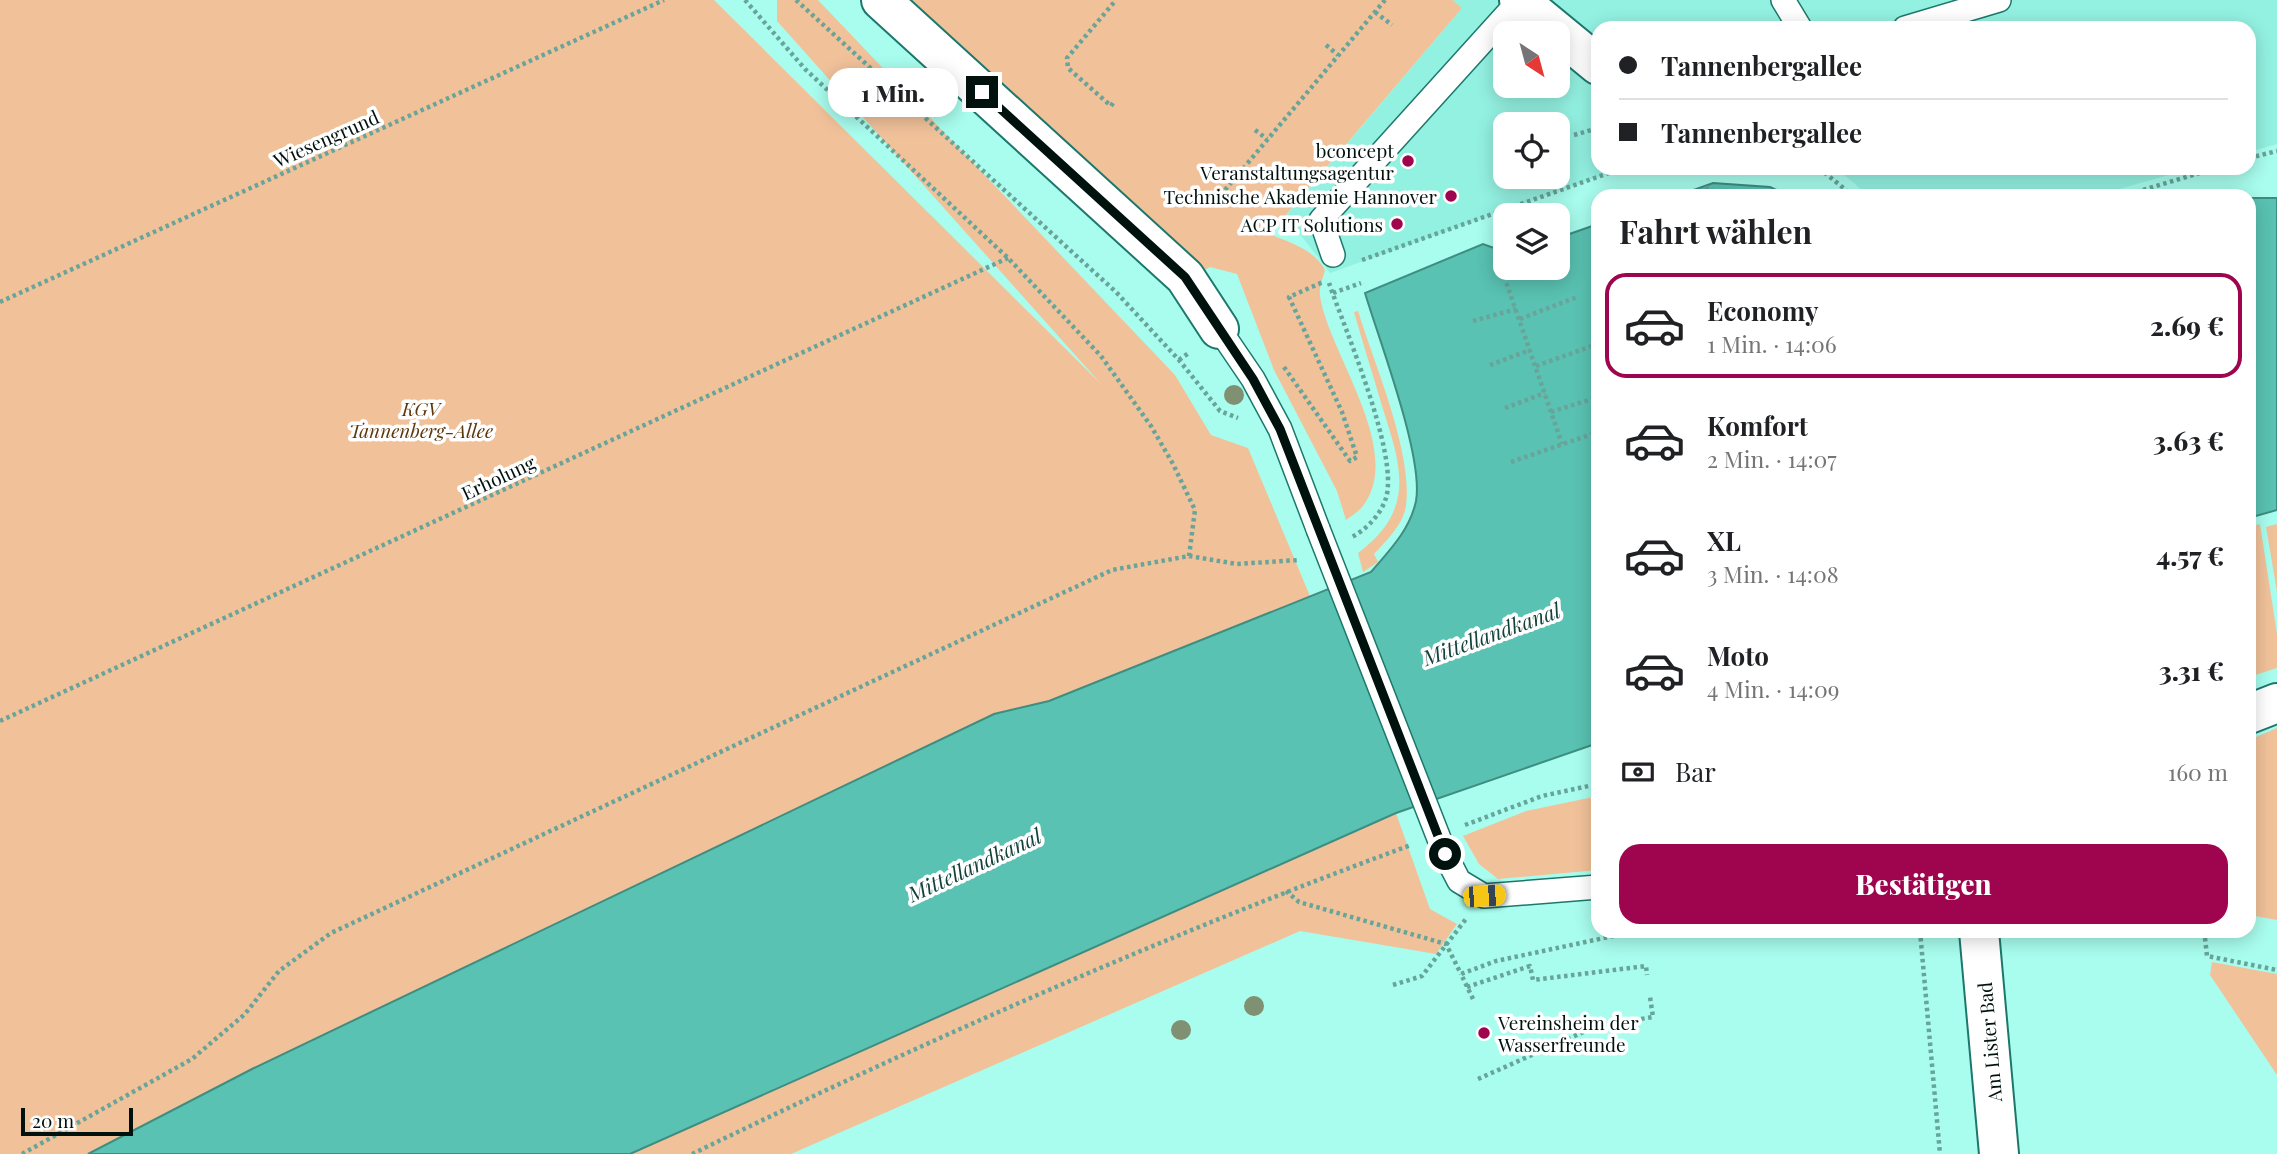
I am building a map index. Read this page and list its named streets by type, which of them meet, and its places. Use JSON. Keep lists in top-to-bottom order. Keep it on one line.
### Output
{"streets":{"street":["Am Lister Bad"],"path":["Wiesengrund","Erholung"]},"water":["Mittellandkanal"],"parks":["KGV Tannenberg-Allee"],"places":["bconcept Veranstaltungsagentur","Technische Akademie Hannover","ACP IT Solutions","Vereinsheim der Wasserfreunde"],"scale_bar":"20 m","north":"bottom right","page":{"banner":["Tannenbergallee","Tannenbergallee"],"bubble":"1 Min.","heading":"Fahrt wählen","list":[{"name":"Economy","note":"1 Min. · 14:06","value":"2.69 €"},{"name":"Komfort","note":"2 Min. · 14:07","value":"3.63 €"},{"name":"XL","note":"3 Min. · 14:08","value":"4.57 €"},{"name":"Moto","note":"4 Min. · 14:09","value":"3.31 €"}],"pay":["Bar","160 m"],"buttons":"Bestätigen","scale":"20 m"}}
